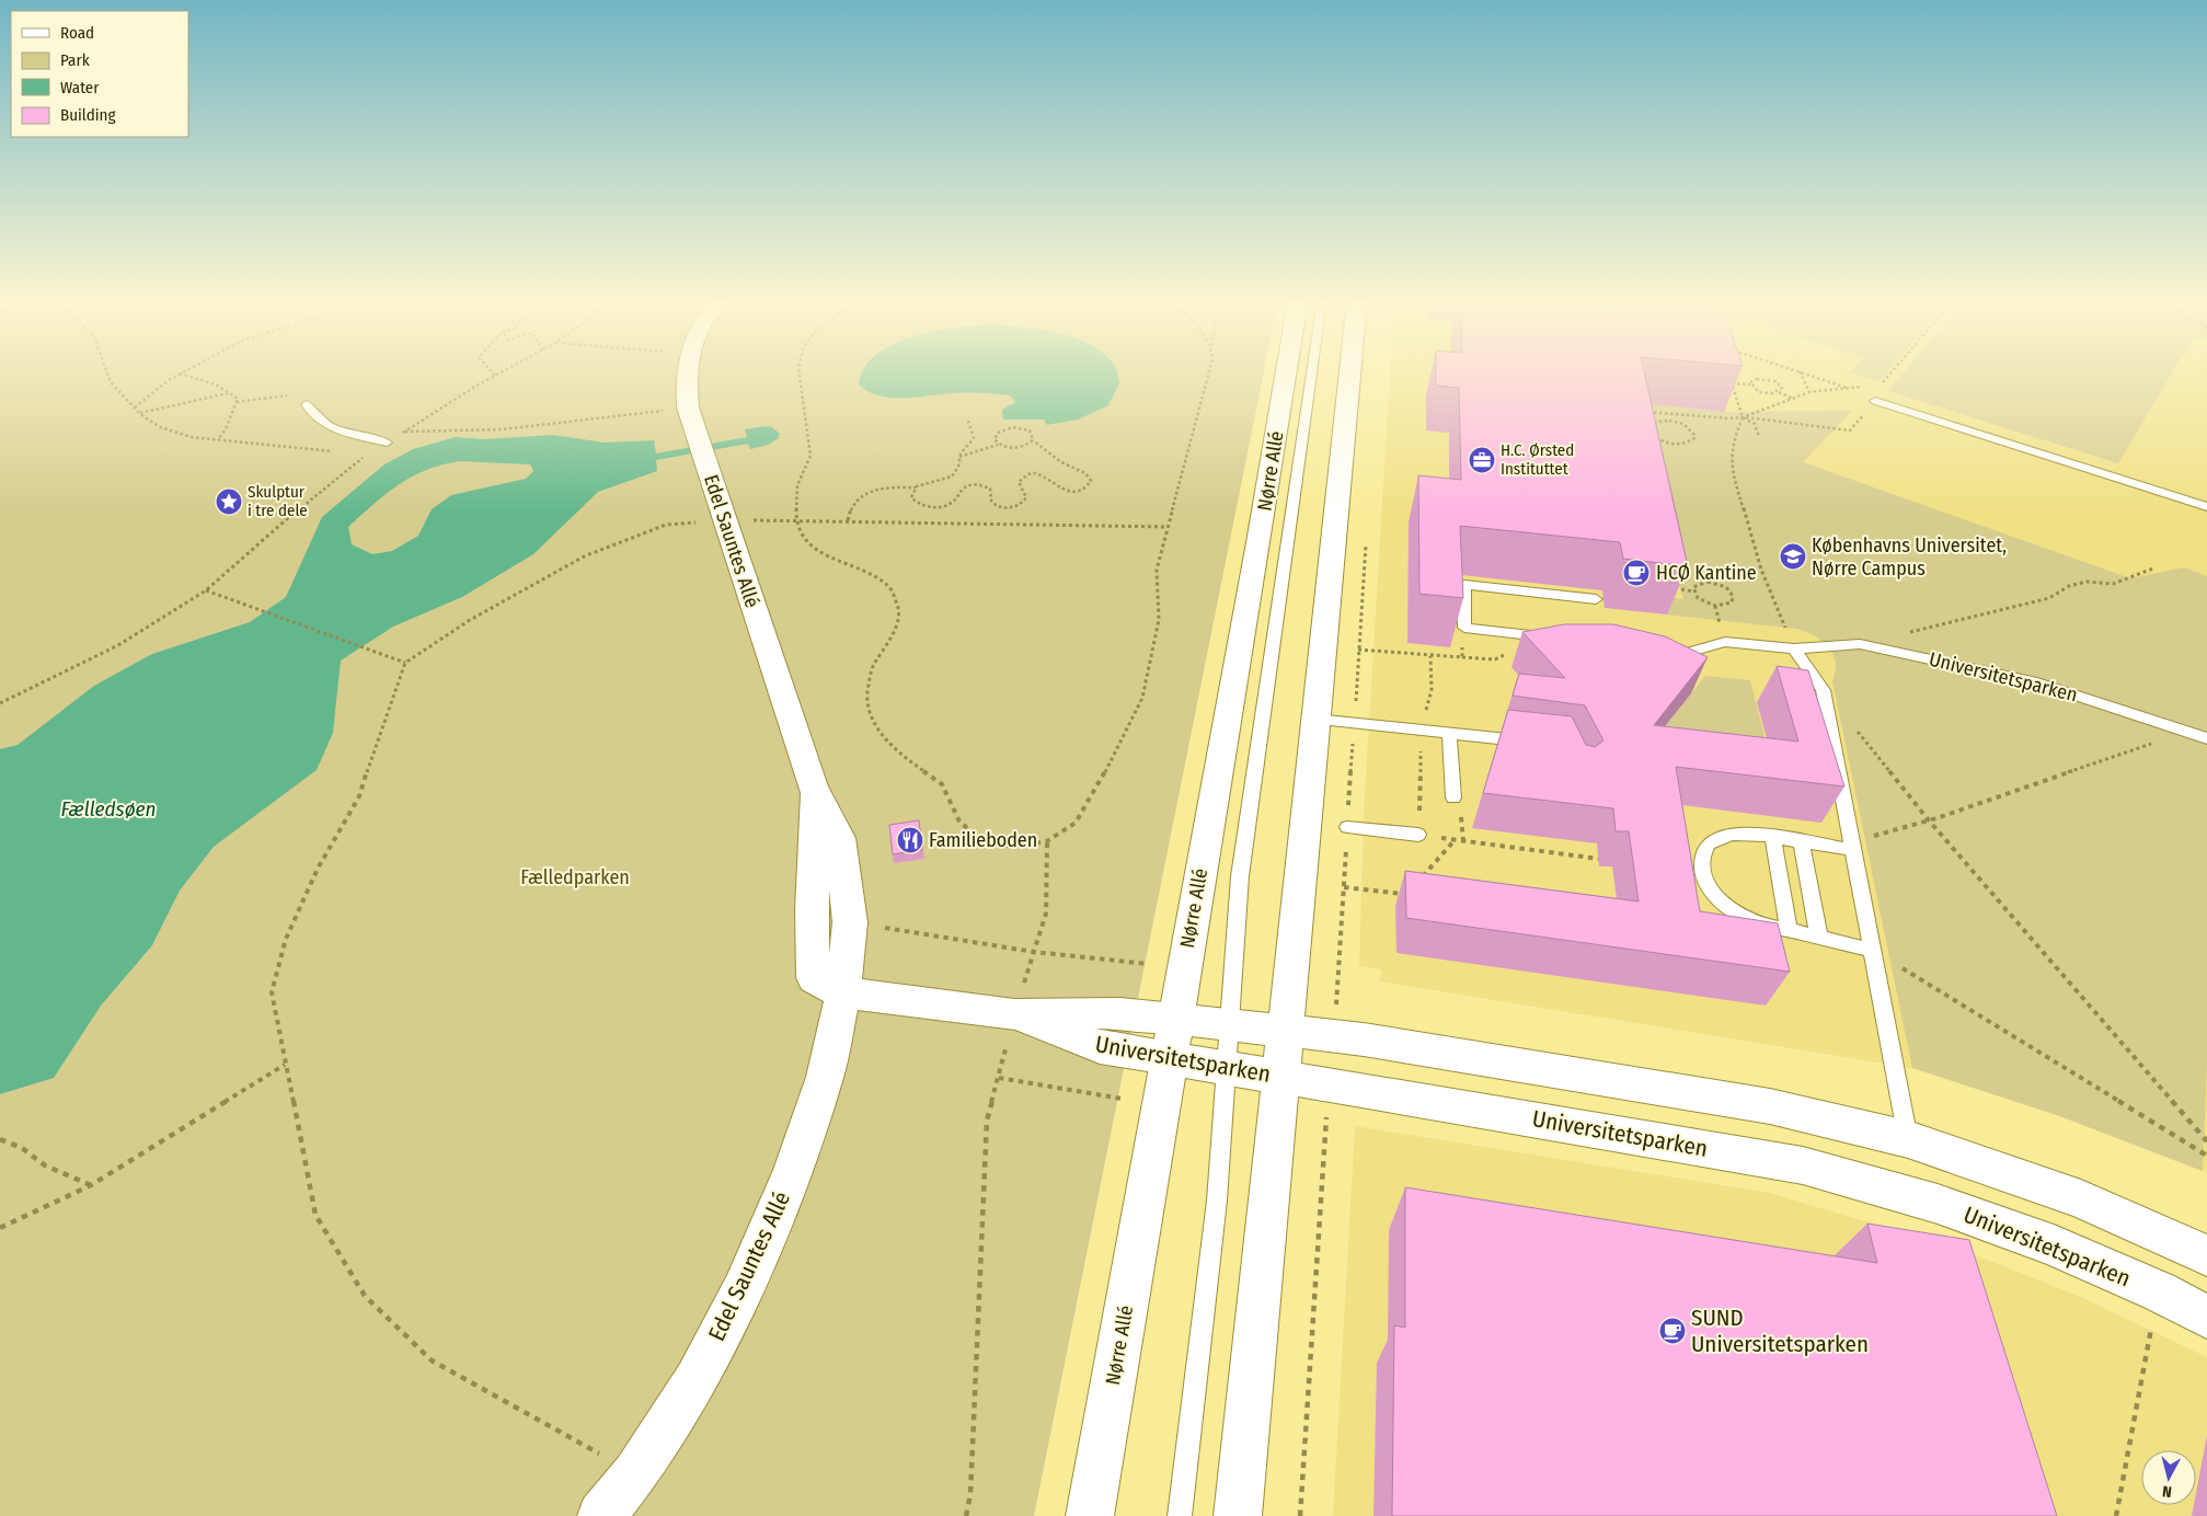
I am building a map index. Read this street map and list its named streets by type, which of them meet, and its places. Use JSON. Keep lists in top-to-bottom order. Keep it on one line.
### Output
{"streets":{"street":["Nørre Allé","Edel Sauntes Allé","Universitetsparken"]},"crossings":[["Nørre Allé","Universitetsparken"],["Edel Sauntes Allé","Universitetsparken"]],"water":["Fælledsøen"],"parks":["Fælledparken"],"places":{"office":["H.C. Ørsted Instituttet"],"place":["Skulptur i tre dele"],"school or university":["Københavns Universitet, Nørre Campus"],"cafe":["HCØ Kantine","SUND Universitetsparken"],"restaurant":["Familieboden"]},"legend":["Road","Park","Water","Building"],"north":"bottom"}
